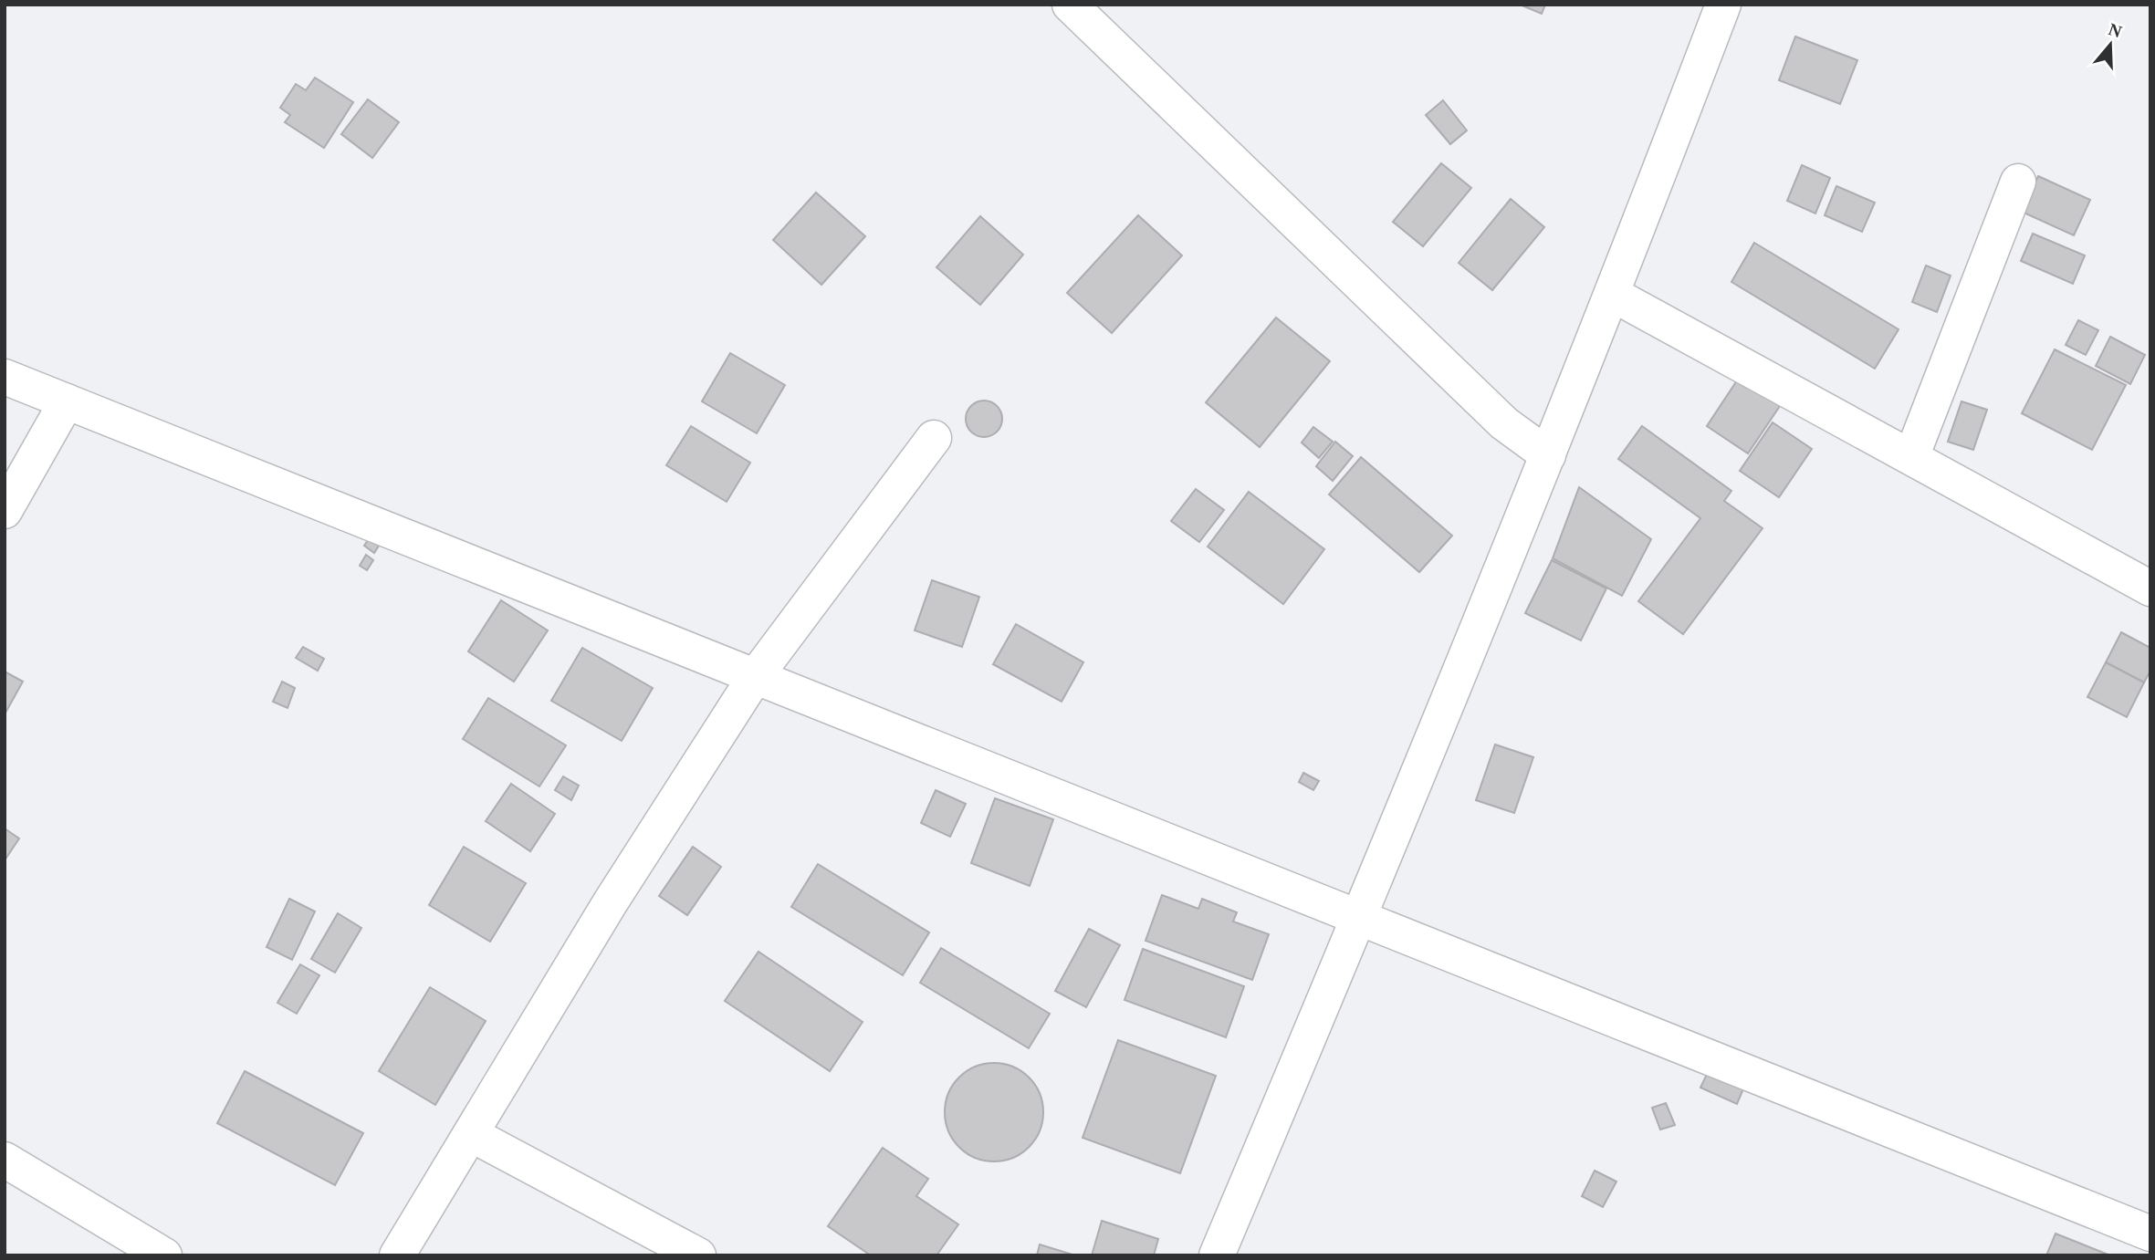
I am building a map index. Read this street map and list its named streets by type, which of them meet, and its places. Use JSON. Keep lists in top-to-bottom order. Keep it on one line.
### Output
{"north":"top"}
